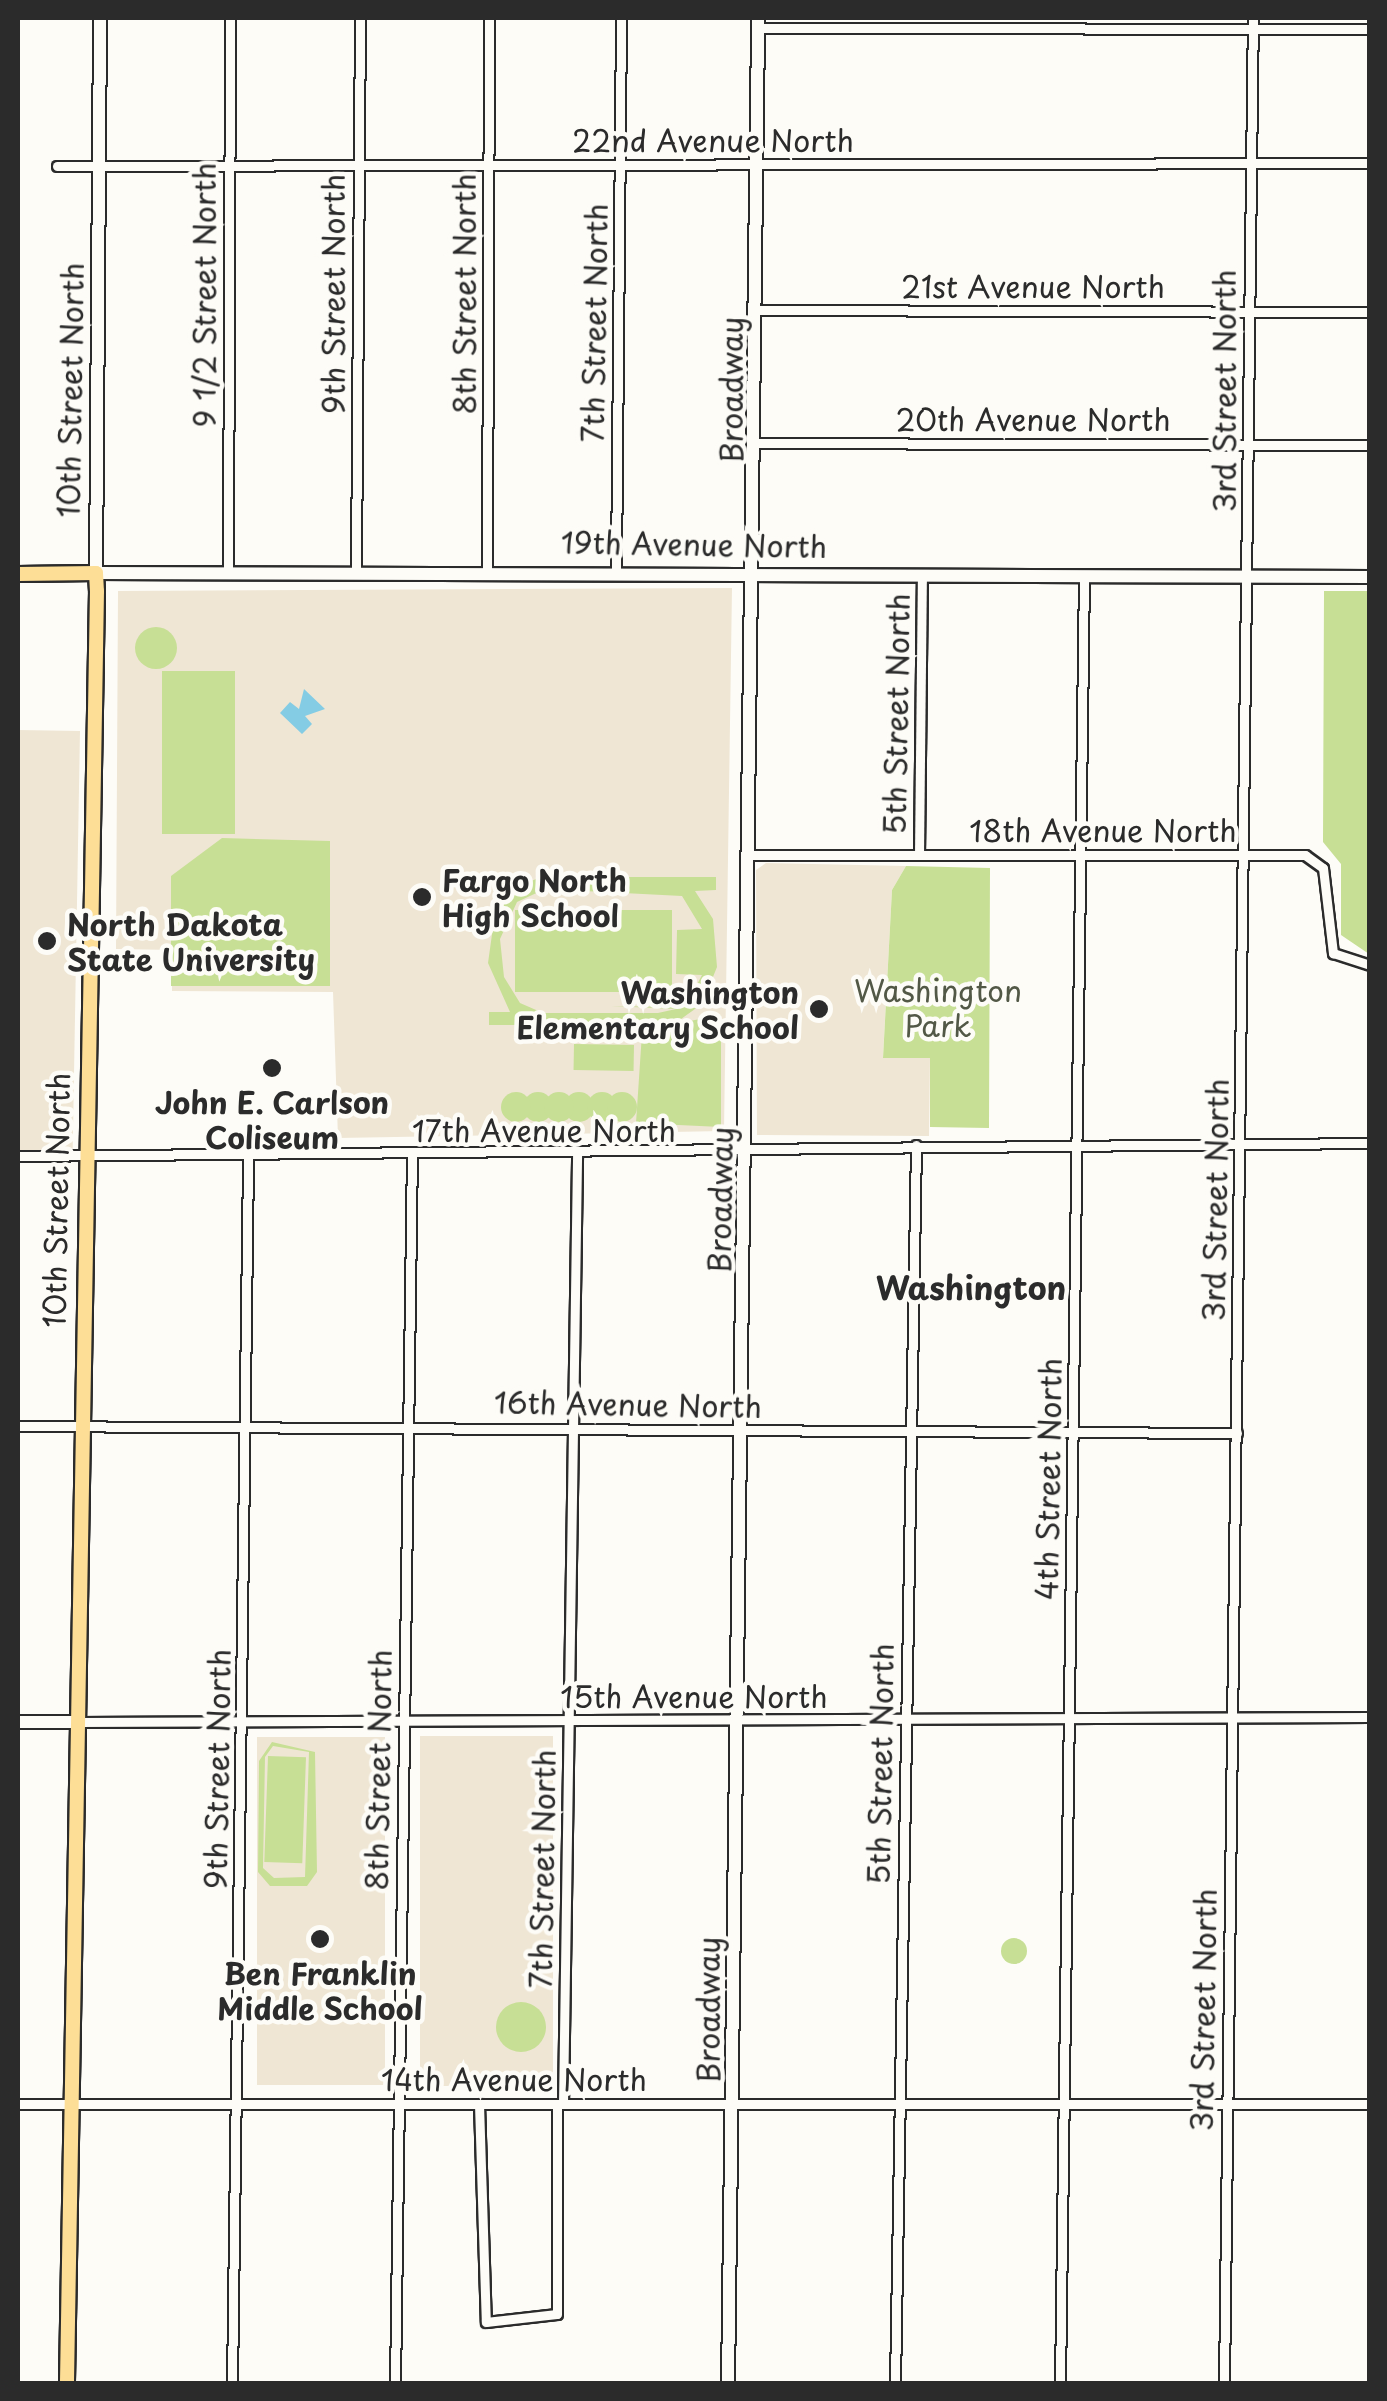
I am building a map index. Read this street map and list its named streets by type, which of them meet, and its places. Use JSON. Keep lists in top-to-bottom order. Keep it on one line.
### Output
{"streets":{"main road":["10th Street North","19th Avenue North"],"street":["22nd Avenue North","21st Avenue North","9th Street North","8th Street North","9 1/2 Street North","7th Street North","Broadway","3rd Street North","20th Avenue North","5th Street North","18th Avenue North","17th Avenue North","16th Avenue North","4th Street North","15th Avenue North","14th Avenue North"]},"crossings":[["22nd Avenue North","9th Street North"],["22nd Avenue North","8th Street North"],["22nd Avenue North","9 1/2 Street North"],["22nd Avenue North","7th Street North"],["22nd Avenue North","10th Street North"],["22nd Avenue North","Broadway"],["22nd Avenue North","3rd Street North"],["21st Avenue North","Broadway"],["21st Avenue North","3rd Street North"],["9th Street North","19th Avenue North"],["9th Street North","17th Avenue North"],["9th Street North","16th Avenue North"],["9th Street North","15th Avenue North"],["9th Street North","14th Avenue North"],["8th Street North","19th Avenue North"],["8th Street North","17th Avenue North"],["8th Street North","16th Avenue North"],["8th Street North","15th Avenue North"],["8th Street North","14th Avenue North"],["9 1/2 Street North","19th Avenue North"],["7th Street North","19th Avenue North"],["7th Street North","17th Avenue North"],["7th Street North","16th Avenue North"],["7th Street North","15th Avenue North"],["7th Street North","14th Avenue North"],["10th Street North","19th Avenue North"],["10th Street North","17th Avenue North"],["10th Street North","16th Avenue North"],["10th Street North","15th Avenue North"],["10th Street North","14th Avenue North"],["Broadway","20th Avenue North"],["Broadway","19th Avenue North"],["Broadway","18th Avenue North"],["Broadway","17th Avenue North"],["Broadway","16th Avenue North"],["Broadway","15th Avenue North"],["Broadway","14th Avenue North"],["3rd Street North","20th Avenue North"],["3rd Street North","19th Avenue North"],["3rd Street North","18th Avenue North"],["3rd Street North","17th Avenue North"],["3rd Street North","16th Avenue North"],["3rd Street North","15th Avenue North"],["3rd Street North","14th Avenue North"],["19th Avenue North","5th Street North"],["19th Avenue North","4th Street North"],["5th Street North","18th Avenue North"],["5th Street North","17th Avenue North"],["5th Street North","16th Avenue North"],["5th Street North","15th Avenue North"],["5th Street North","14th Avenue North"],["18th Avenue North","4th Street North"],["17th Avenue North","4th Street North"],["16th Avenue North","4th Street North"],["4th Street North","15th Avenue North"],["4th Street North","14th Avenue North"]],"districts":["Washington"],"parks":["Washington Park"],"places":["Fargo North High School","North Dakota State University","Washington Elementary School","John E. Carlson Coliseum","Ben Franklin Middle School"]}
